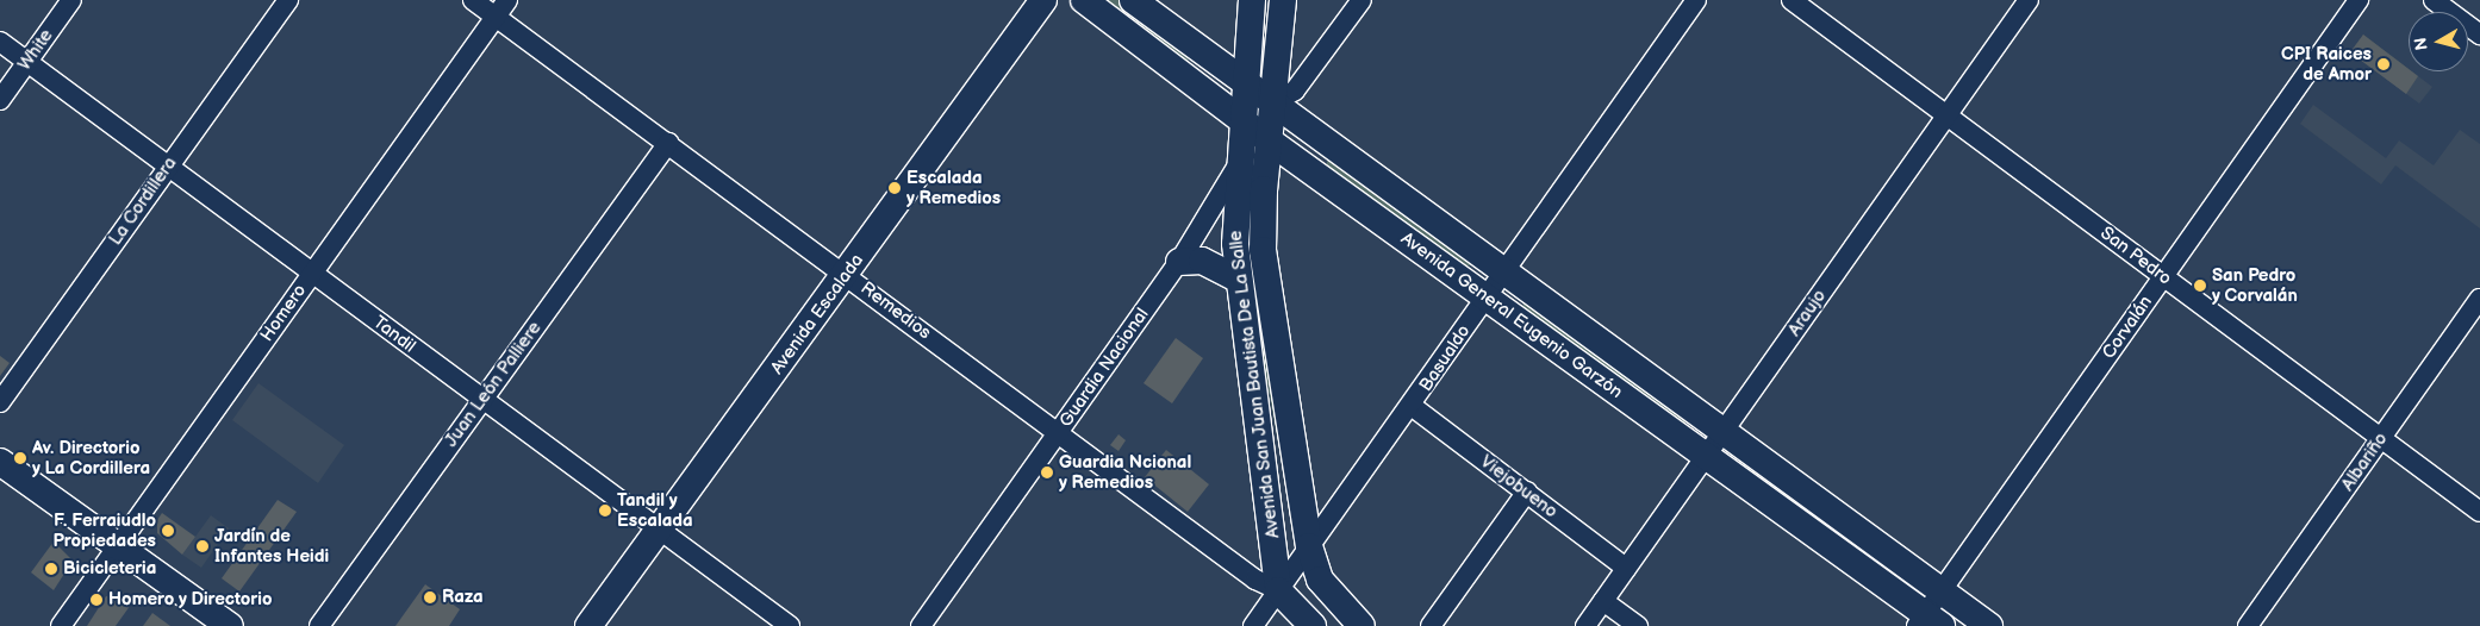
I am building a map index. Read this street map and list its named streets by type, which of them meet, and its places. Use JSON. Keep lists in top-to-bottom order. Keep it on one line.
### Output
{"streets":{"street":["White","La Cordillera","San Pedro","Remedios","Homero","Araujo","Avenida Escalada","Avenida General Eugenio Garzón","Corvalán","Tandil","Basualdo","Guardia Nacional","Juan León Palliere","Avenida San Juan Bautista De La Salle","Albariño","Viejobueno"]},"crossings":[["White","Tandil"],["La Cordillera","Tandil"],["San Pedro","Araujo"],["San Pedro","Corvalán"],["San Pedro","Albariño"],["Remedios","Homero"],["Remedios","Avenida Escalada"],["Remedios","Basualdo"],["Remedios","Guardia Nacional"],["Remedios","Juan León Palliere"],["Remedios","Avenida San Juan Bautista De La Salle"],["Homero","Tandil"],["Araujo","Avenida General Eugenio Garzón"],["Araujo","Viejobueno"],["Avenida Escalada","Tandil"],["Avenida General Eugenio Garzón","Corvalán"],["Avenida General Eugenio Garzón","Basualdo"],["Avenida General Eugenio Garzón","Guardia Nacional"],["Avenida General Eugenio Garzón","Avenida San Juan Bautista De La Salle"],["Tandil","Juan León Palliere"],["Basualdo","Avenida San Juan Bautista De La Salle"],["Basualdo","Viejobueno"],["Guardia Nacional","Avenida San Juan Bautista De La Salle"]],"places":["CPI Raices de Amor","Escalada y Remedios","San Pedro y Corvalán","Av. Directorio y La Cordillera","Guardia Ncional y Remedios","Tandil y Escalada","F. Ferraiudlo Propiedades","Jardín de Infantes Heidi","Bicicleteria","Raza","Homero y Directorio"],"north":"left"}
